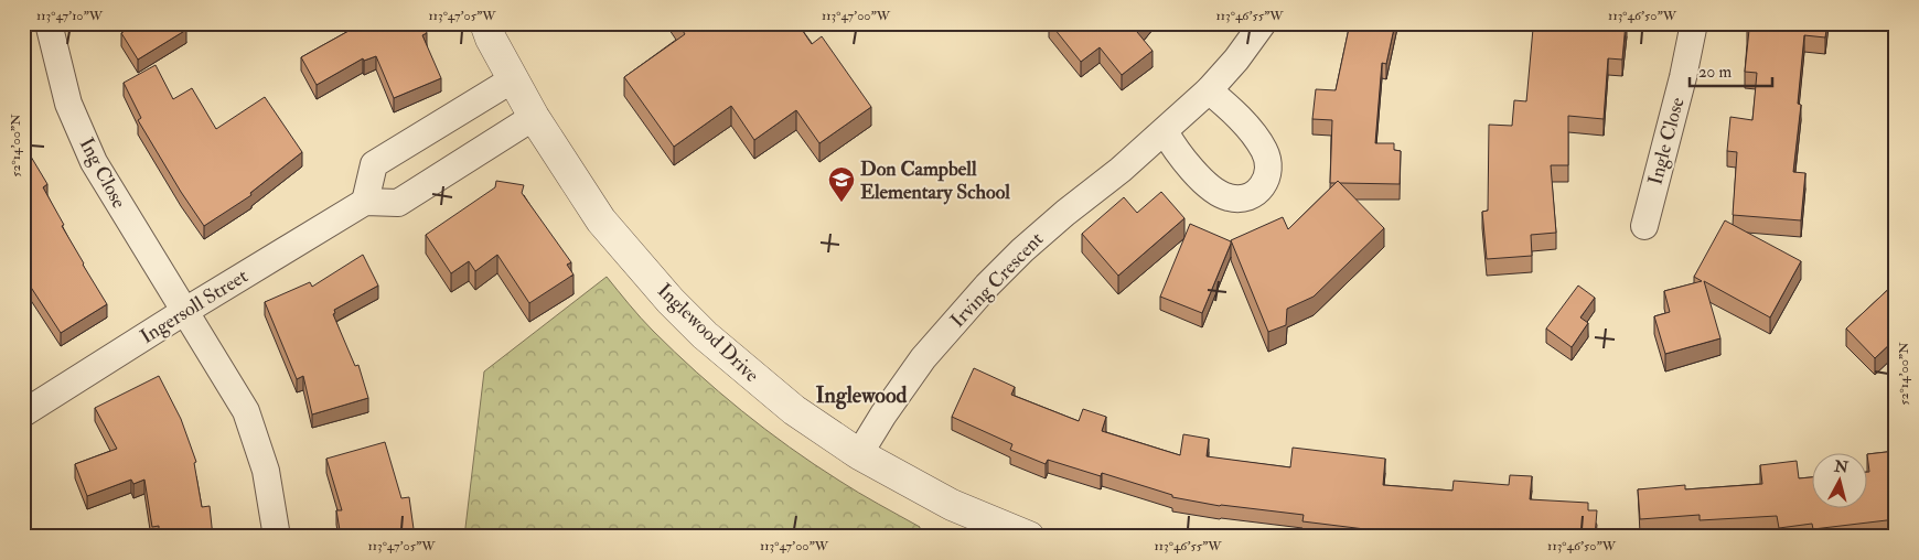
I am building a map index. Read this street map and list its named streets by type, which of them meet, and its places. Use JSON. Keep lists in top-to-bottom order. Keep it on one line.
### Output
{"streets":{"street":["Ingle Close","Ing Close","Irving Crescent","Ingersoll Street","Inglewood Drive"]},"crossings":[["Ing Close","Ingersoll Street"],["Irving Crescent","Inglewood Drive"]],"districts":["Inglewood"],"places":{"school or university":["Don Campbell Elementary School"]},"scale_bar":"20 m","north":"top","coordinates":["113°47'10\"W","113°47'05\"W","113°47'00\"W","113°46'55\"W","113°46'50\"W","52°14'00\"N"]}
